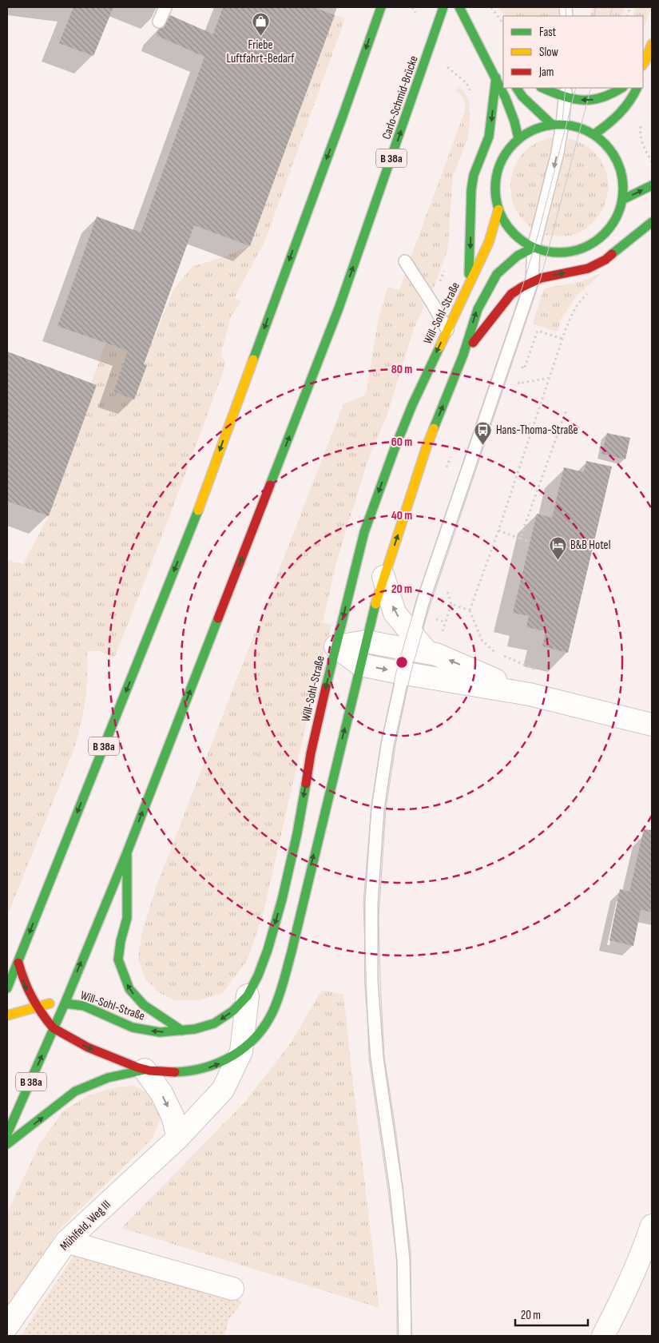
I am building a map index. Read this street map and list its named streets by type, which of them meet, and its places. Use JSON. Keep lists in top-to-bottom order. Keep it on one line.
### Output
{"streets":{"main road":["Carlo-Schmid-Brücke","B 38a","Will-Sohl-Straße"],"street":["Mühlfeld, Weg III"]},"crossings":[["Carlo-Schmid-Brücke","B 38a"],["B 38a","Will-Sohl-Straße"],["Will-Sohl-Straße","Mühlfeld, Weg III"]],"places":{"shop":["Friebe Luftfahrt-Bedarf"],"bus stop":["Hans-Thoma-Straße"],"hotel":["B&B Hotel"]},"legend":["Fast","Slow","Jam"],"scale_bar":"20 m","rings":["80 m","60 m","40 m","20 m"]}
